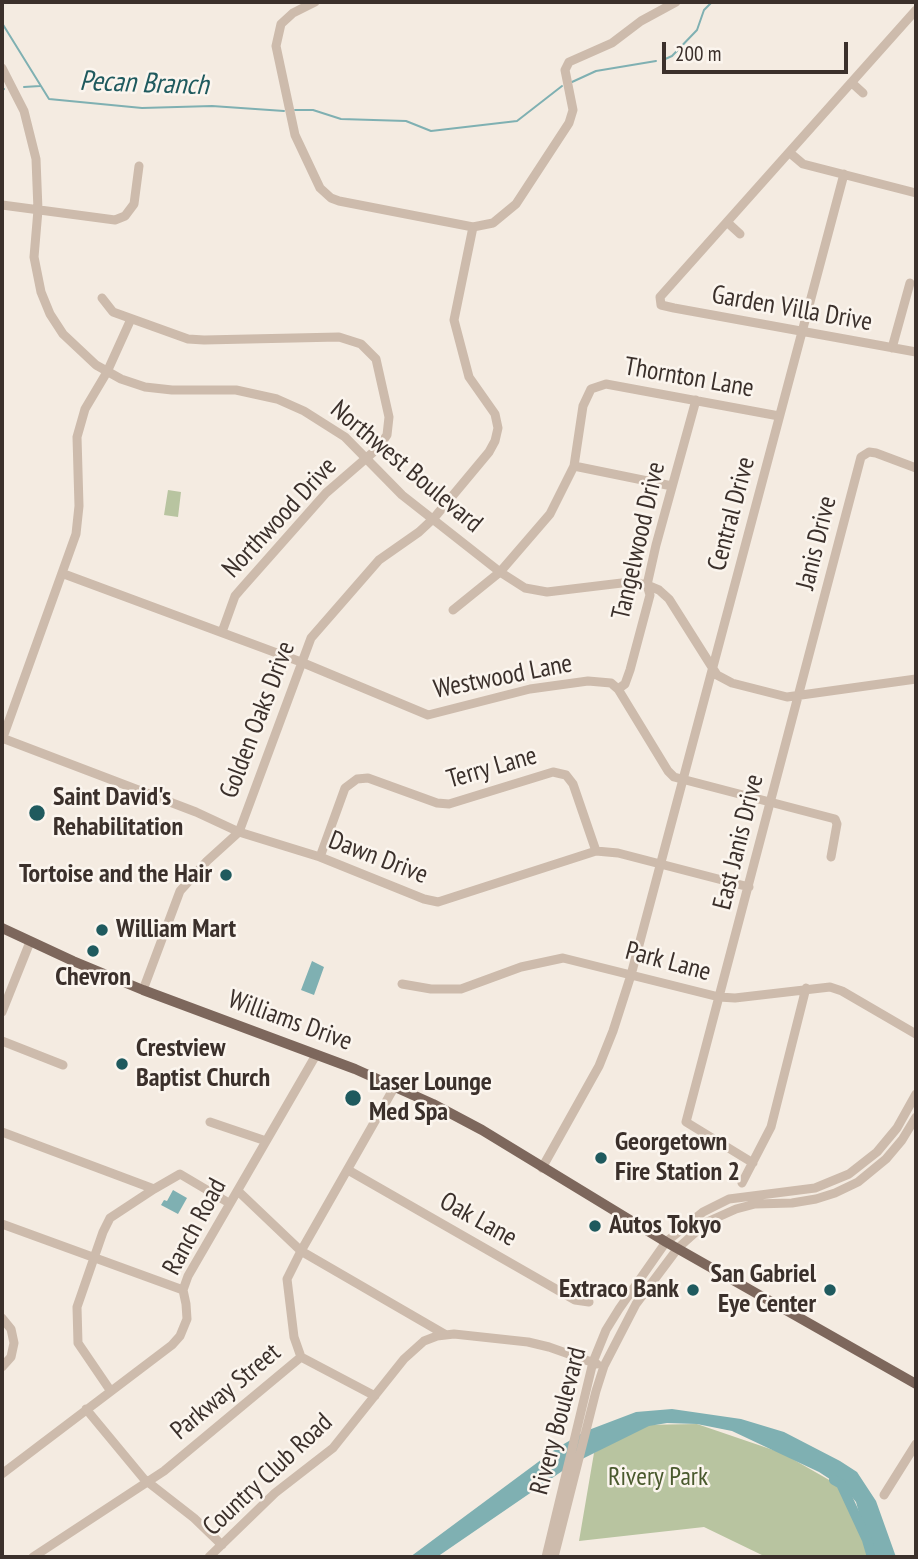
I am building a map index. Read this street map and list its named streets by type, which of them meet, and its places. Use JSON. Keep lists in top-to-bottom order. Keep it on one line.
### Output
{"streets":{"main road":["Williams Drive"],"street":["Garden Villa Drive","Thornton Lane","Northwest Boulevard","Central Drive","Northwood Drive","Tangelwood Drive","Janis Drive","Westwood Lane","Golden Oaks Drive","Terry Lane","East Janis Drive","Dawn Drive","Park Lane","Oak Lane","Ranch Road","Parkway Street","Rivery Boulevard","Country Club Road"]},"crossings":[["Garden Villa Drive","Central Drive"],["Thornton Lane","Northwest Boulevard"],["Thornton Lane","Central Drive"],["Thornton Lane","Tangelwood Drive"],["Northwest Boulevard","Northwood Drive"],["Northwest Boulevard","Tangelwood Drive"],["Northwest Boulevard","Golden Oaks Drive"],["Central Drive","Dawn Drive"],["Central Drive","Park Lane"],["Central Drive","Williams Drive"],["Northwood Drive","Westwood Lane"],["Tangelwood Drive","Westwood Lane"],["Janis Drive","East Janis Drive"],["Westwood Lane","Golden Oaks Drive"],["Golden Oaks Drive","Dawn Drive"],["Golden Oaks Drive","Williams Drive"],["Terry Lane","Dawn Drive"],["East Janis Drive","Dawn Drive"],["East Janis Drive","Park Lane"],["Williams Drive","Ranch Road"],["Williams Drive","Parkway Street"],["Williams Drive","Rivery Boulevard"],["Oak Lane","Parkway Street"],["Rivery Boulevard","Country Club Road"]],"water":["Pecan Branch"],"parks":["Rivery Park"],"places":["Saint David's Rehabilitation","Tortoise and the Hair","William Mart","Chevron","Crestview Baptist Church","Laser Lounge Med Spa","Georgetown Fire Station 2","Autos Tokyo","Extraco Bank","San Gabriel Eye Center"],"scale_bar":"200 m"}
